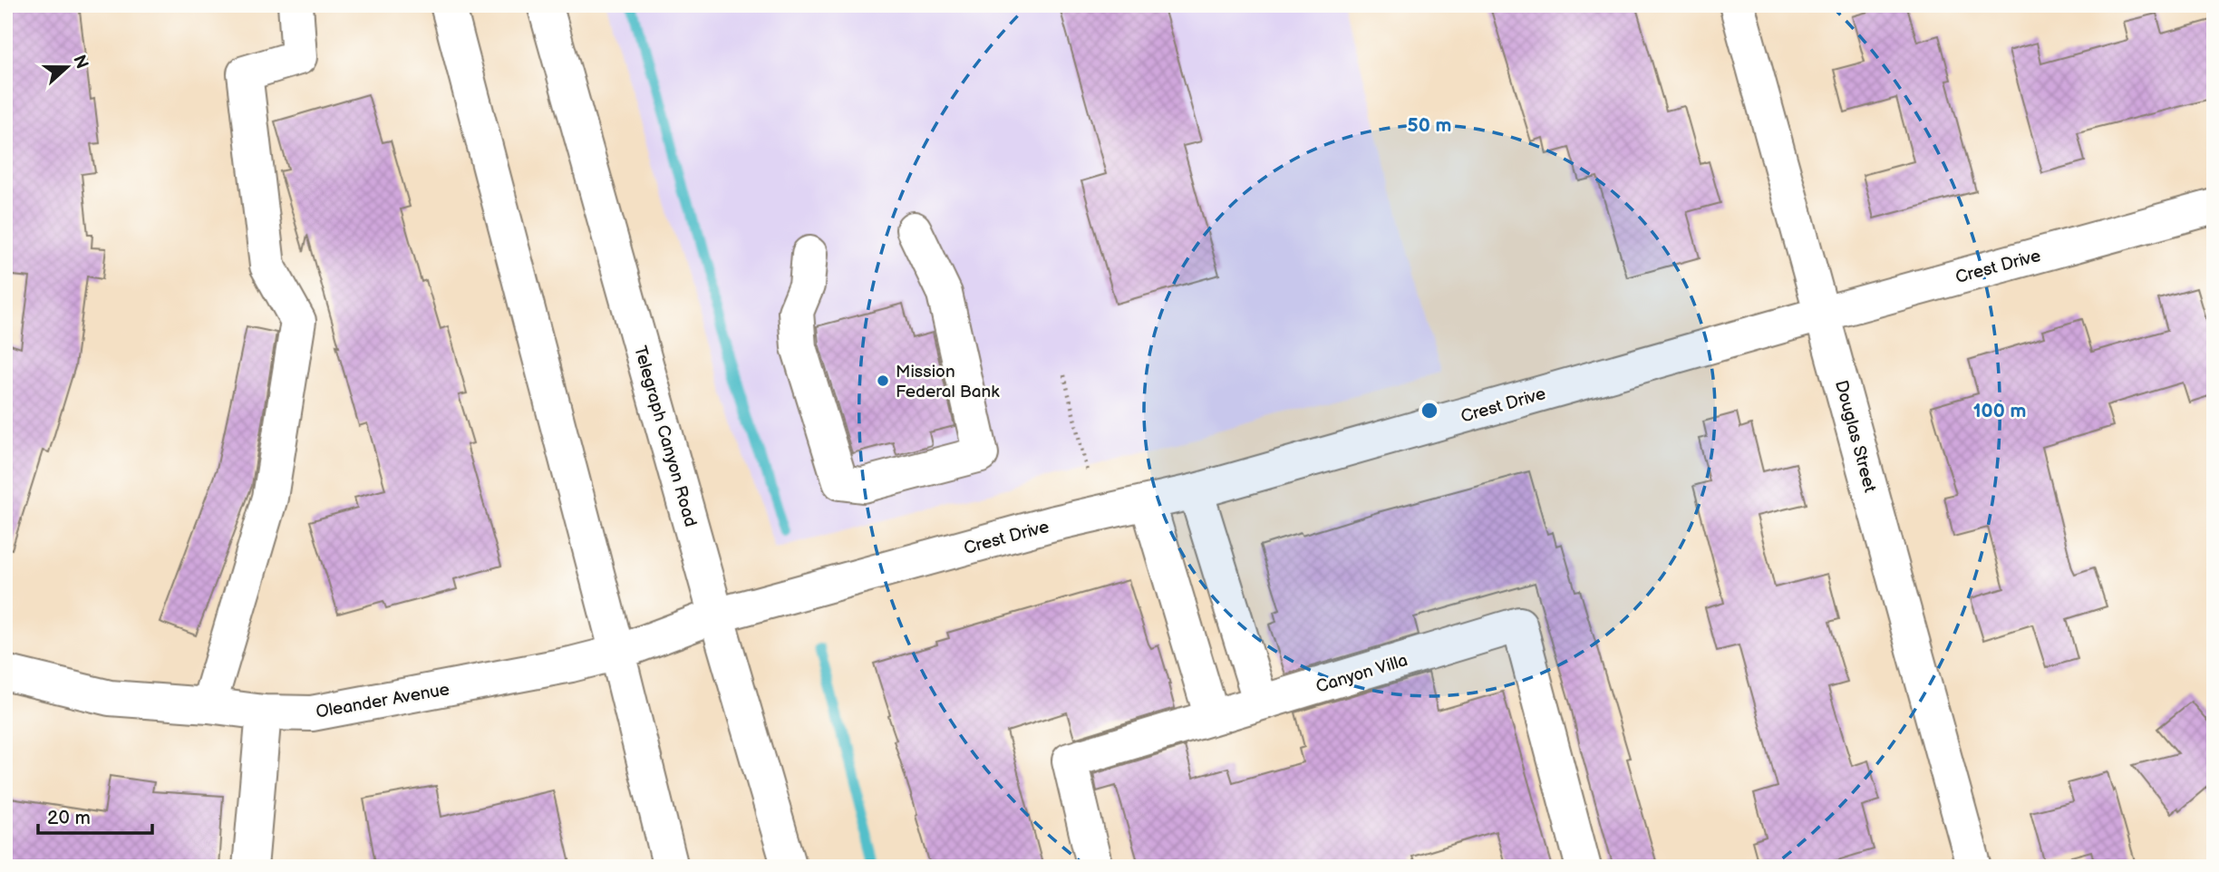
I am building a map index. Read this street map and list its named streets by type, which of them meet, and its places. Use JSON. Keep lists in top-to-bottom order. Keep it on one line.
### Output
{"streets":{"street":["Crest Drive","Telegraph Canyon Road","Douglas Street","Canyon Villa","Oleander Avenue"]},"crossings":[["Crest Drive","Telegraph Canyon Road"],["Crest Drive","Douglas Street"],["Crest Drive","Oleander Avenue"],["Telegraph Canyon Road","Oleander Avenue"]],"places":["Mission Federal Bank"],"scale_bar":"20 m","north":"right","rings":["50 m","100 m"]}
